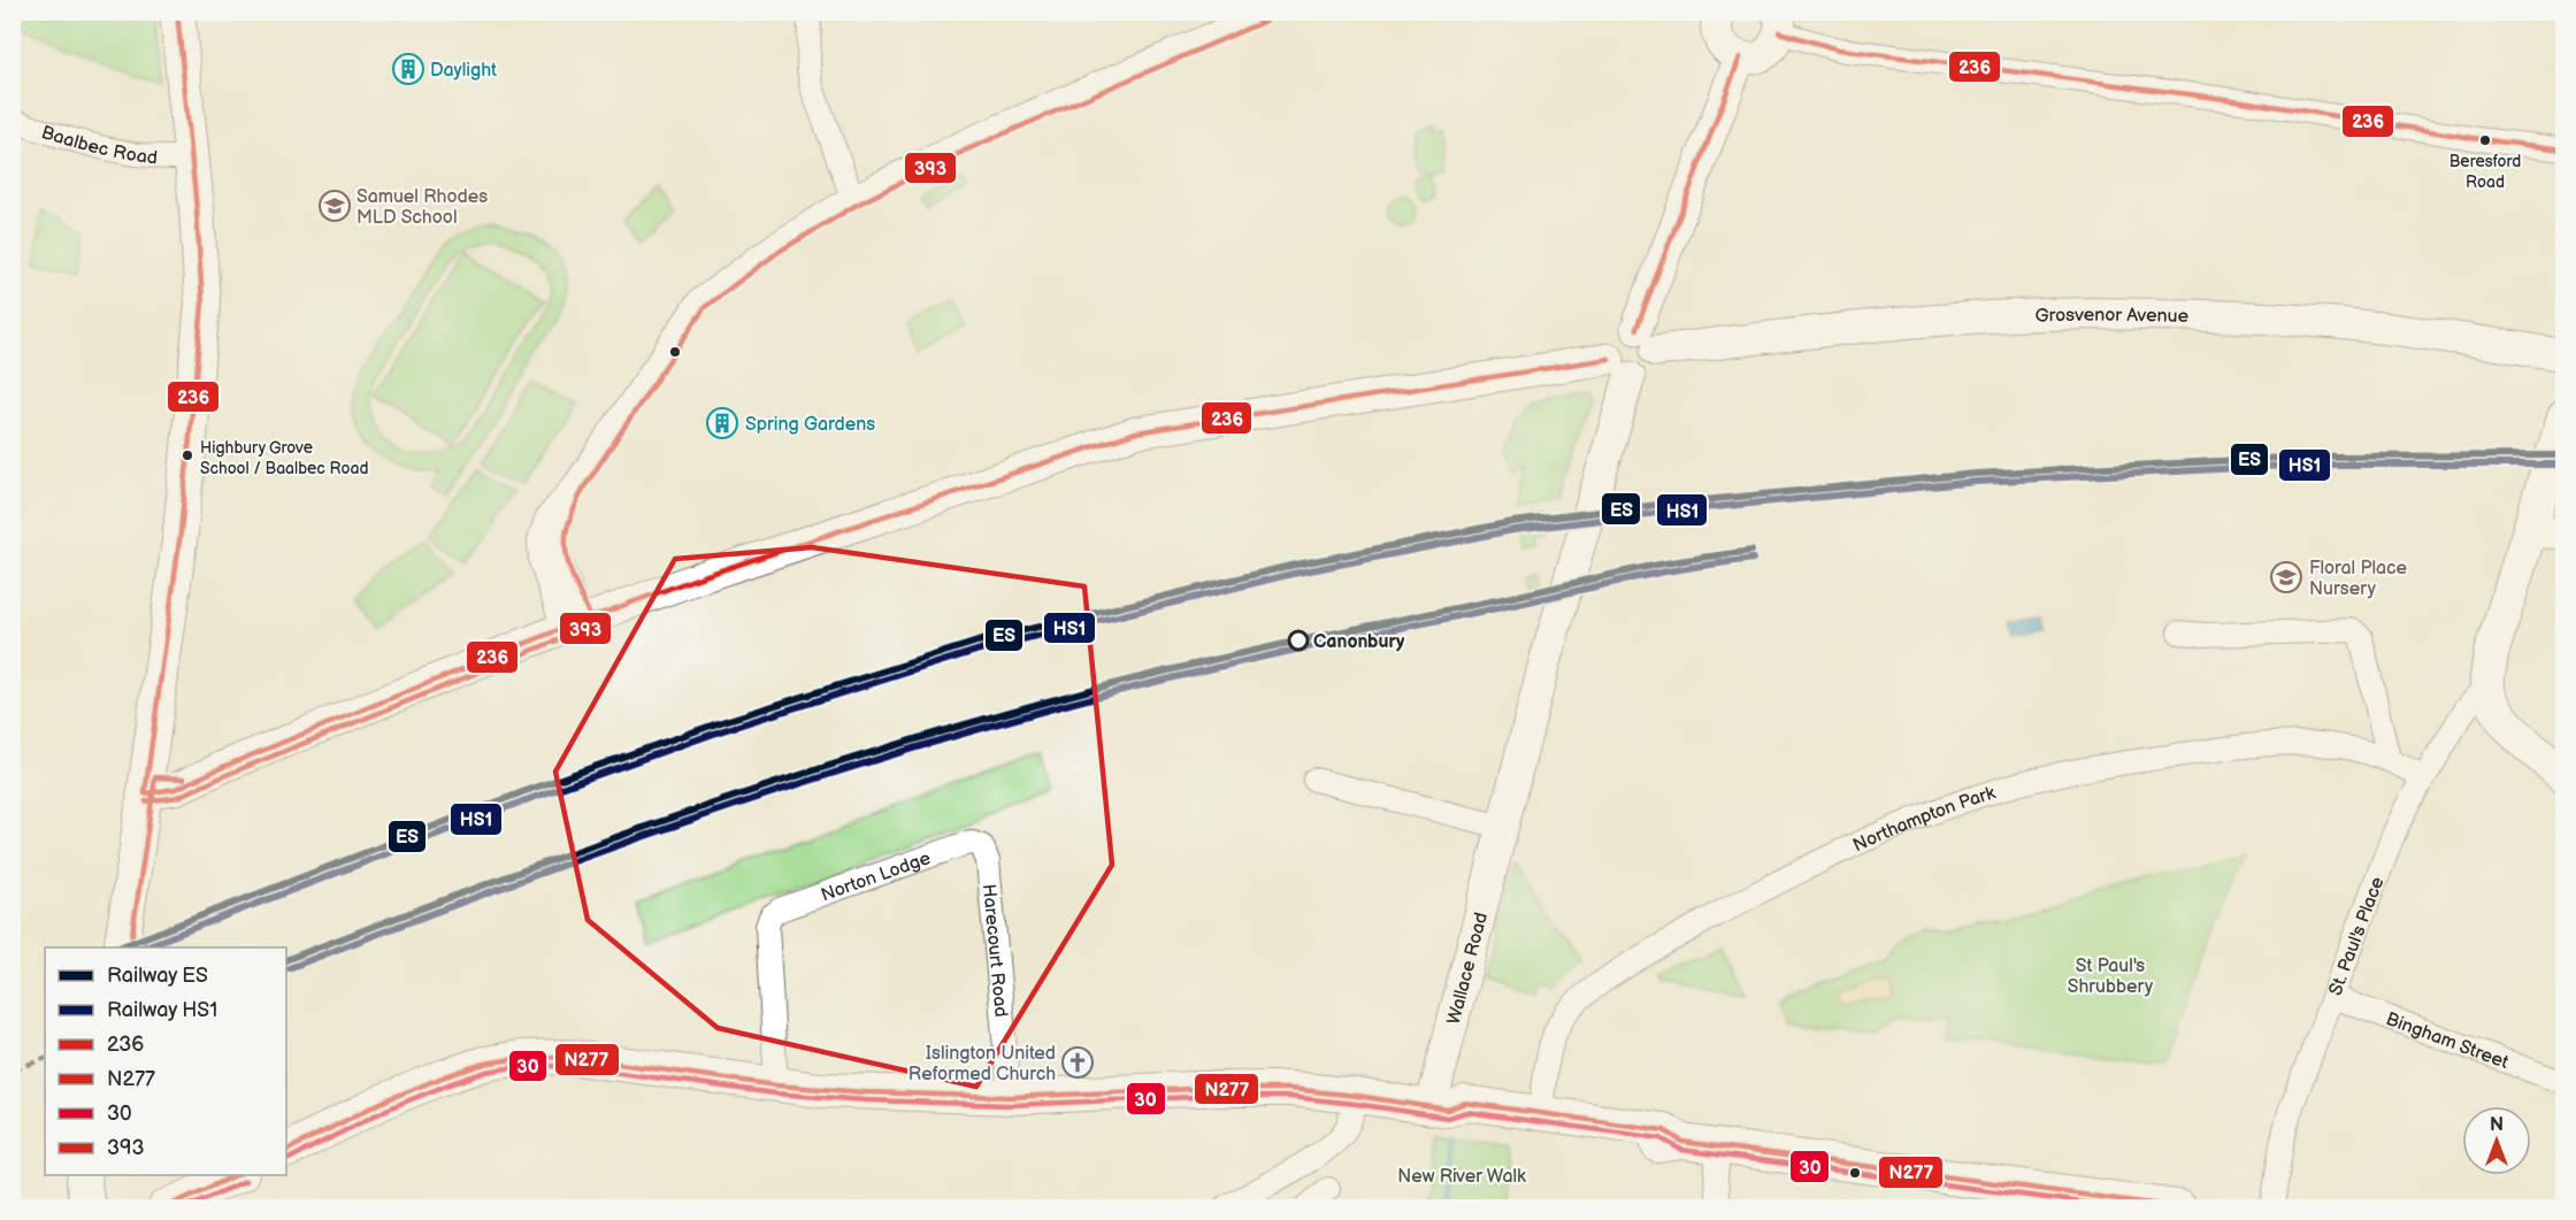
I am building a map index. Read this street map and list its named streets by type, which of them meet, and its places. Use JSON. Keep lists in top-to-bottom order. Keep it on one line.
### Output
{"streets":{"street":["Baalbec Road","Grosvenor Avenue","Northampton Park","Norton Lodge","St. Paul's Place","Harecourt Road","Wallace Road","Bingham Street"]},"crossings":[["Grosvenor Avenue","Wallace Road"],["Northampton Park","St. Paul's Place"],["Norton Lodge","Harecourt Road"],["St. Paul's Place","Bingham Street"]],"parks":["St Paul's Shrubbery","New River Walk"],"places":{"building":["Daylight","Spring Gardens"],"other":["Beresford Road","Highbury Grove School / Baalbec Road","Canonbury"],"school or university":["Samuel Rhodes MLD School","Floral Place Nursery"],"church":["Islington United Reformed Church"]},"lines":["transit line 236","transit line 393","rail line ES","rail line HS1","transit line N277","transit line 30"],"legend":["Railway ES","Railway HS1","236","N277","30","393"],"north":"top"}
